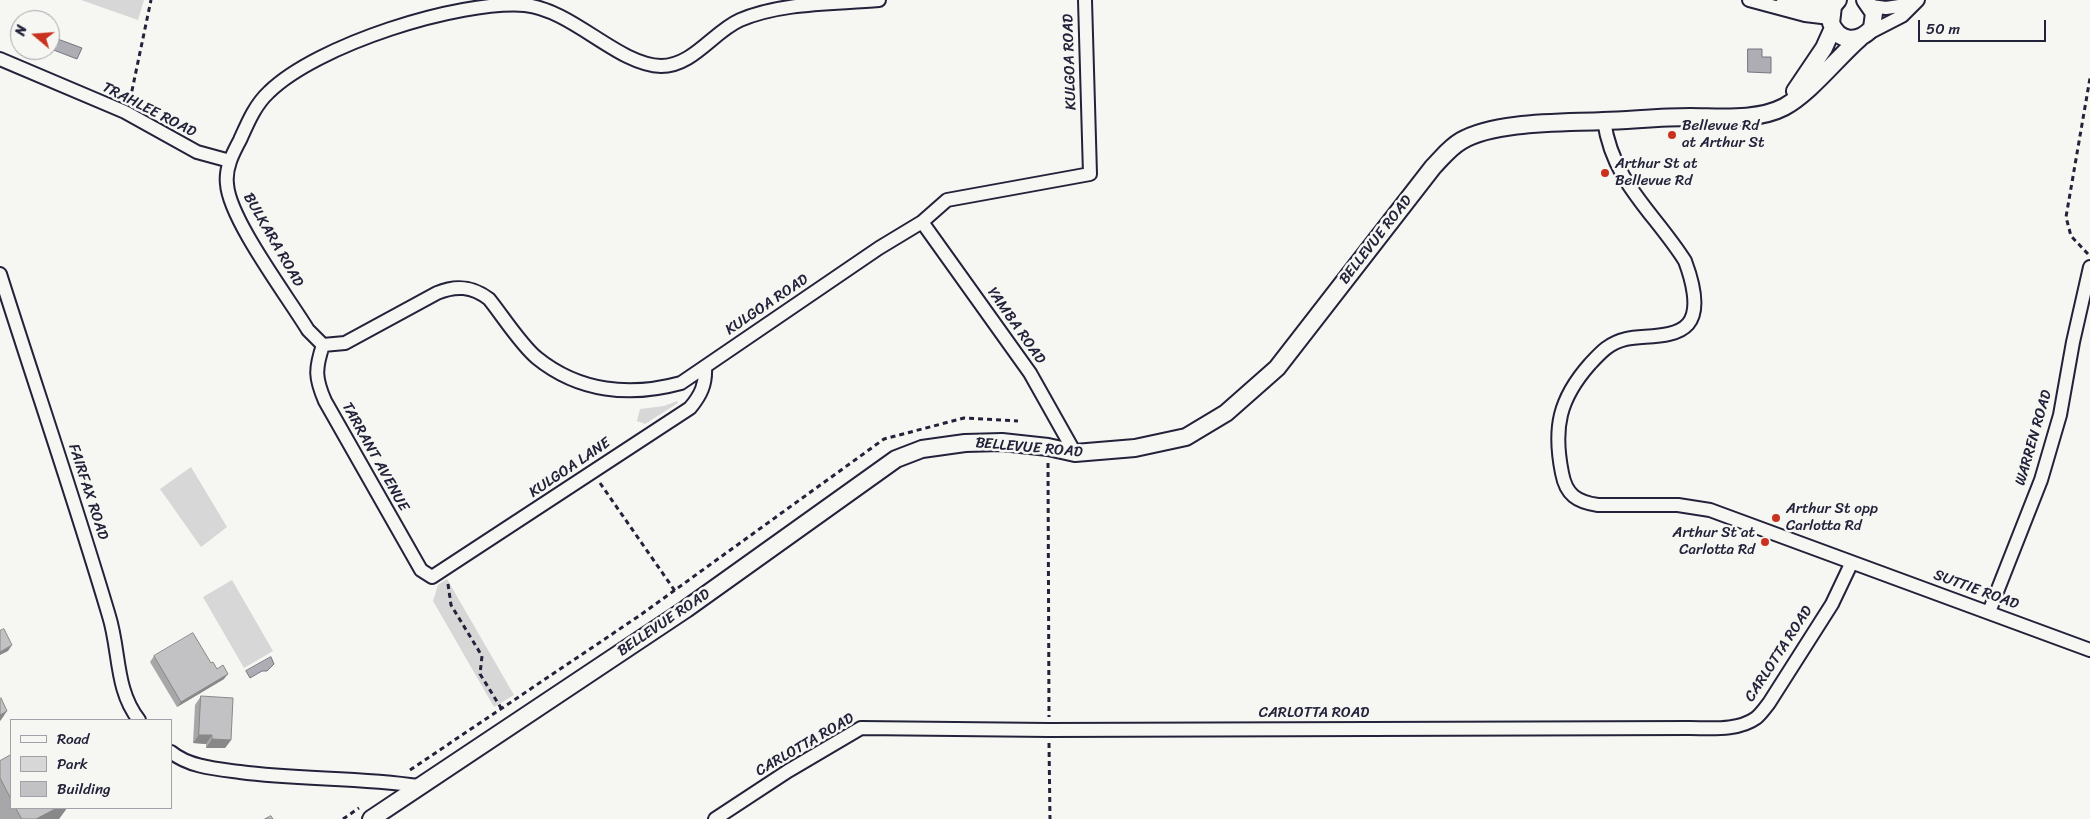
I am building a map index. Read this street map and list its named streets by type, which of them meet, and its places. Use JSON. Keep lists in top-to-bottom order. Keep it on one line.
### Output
{"streets":{"street":["KULGOA ROAD","TRAHLEE ROAD","BULKARA ROAD","BELLEVUE ROAD","YAMBA ROAD","WARREN ROAD","TARRANT AVENUE","KULGOA LANE","FAIRFAX ROAD","SUTTIE ROAD","CARLOTTA ROAD"]},"crossings":[["KULGOA ROAD","BULKARA ROAD"],["KULGOA ROAD","YAMBA ROAD"],["KULGOA ROAD","TARRANT AVENUE"],["KULGOA ROAD","KULGOA LANE"],["TRAHLEE ROAD","BULKARA ROAD"],["BULKARA ROAD","TARRANT AVENUE"],["BELLEVUE ROAD","YAMBA ROAD"],["BELLEVUE ROAD","SUTTIE ROAD"],["WARREN ROAD","SUTTIE ROAD"],["TARRANT AVENUE","KULGOA LANE"],["SUTTIE ROAD","CARLOTTA ROAD"]],"places":["Bellevue Rd at Arthur St","Arthur St at Bellevue Rd","Arthur St opp Carlotta Rd","Arthur St at Carlotta Rd"],"legend":["Road","Park","Building"],"scale_bar":"50 m","north":"left"}
